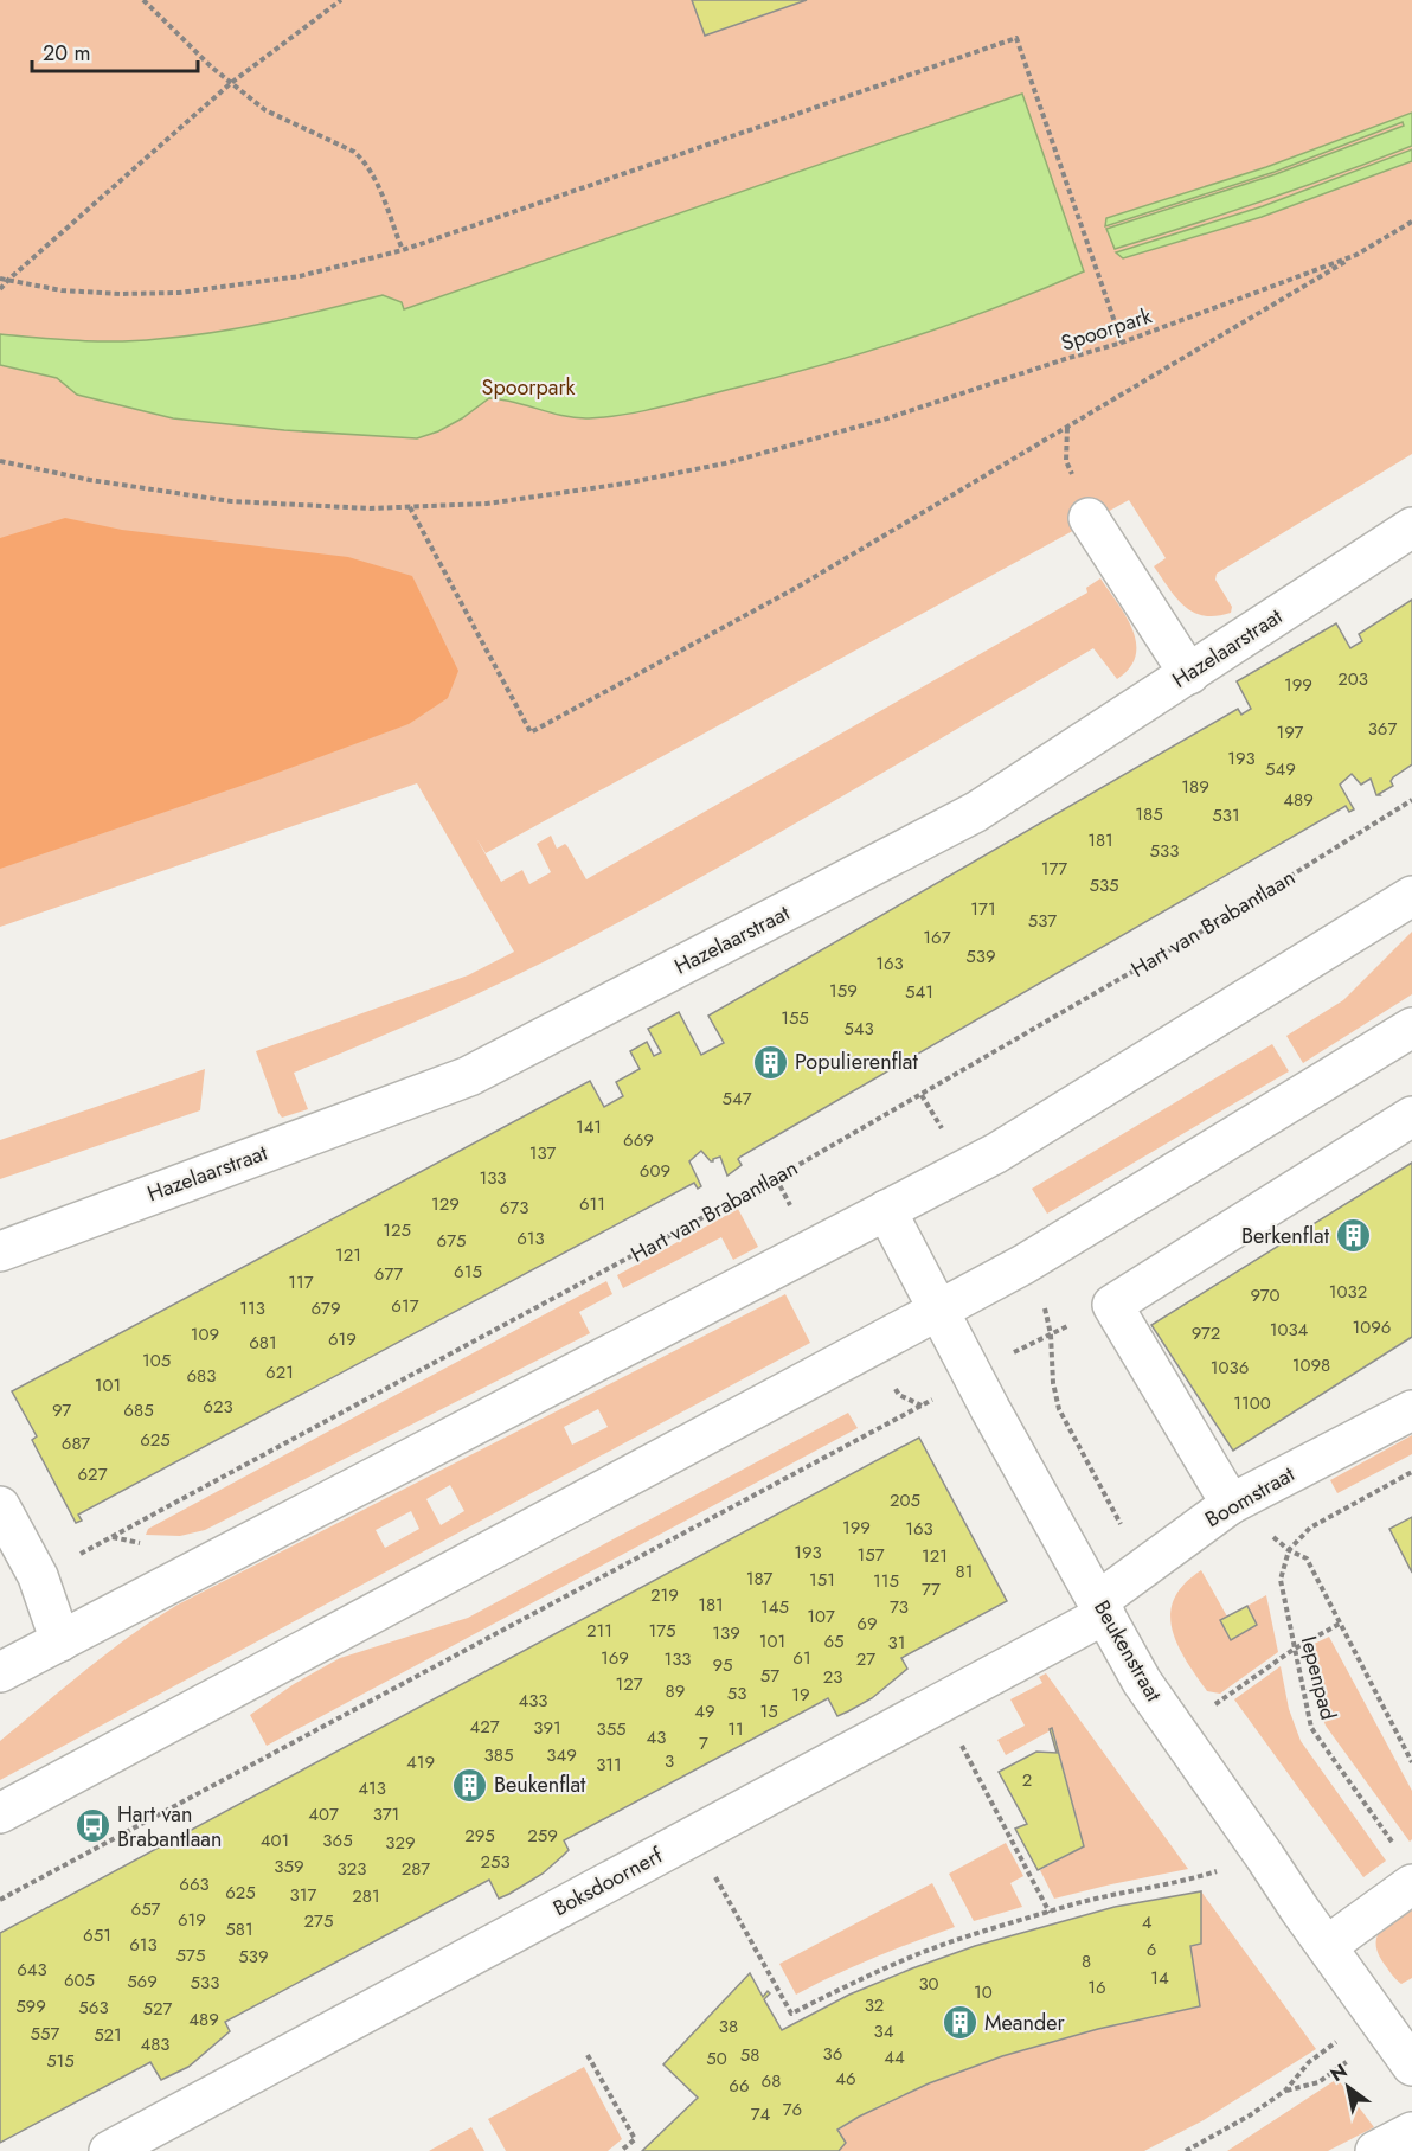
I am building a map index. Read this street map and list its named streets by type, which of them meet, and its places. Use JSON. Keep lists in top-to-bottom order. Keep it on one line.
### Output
{"streets":{"street":["Hazelaarstraat","Boomstraat","Beukenstraat","Boksdoornerf"],"path":["Spoorpark","Hart van Brabantlaan","Iepenpad"]},"crossings":[["Boomstraat","Beukenstraat"],["Boomstraat","Boksdoornerf"],["Beukenstraat","Boksdoornerf"]],"parks":["Spoorpark"],"places":{"building":["Populierenflat","Berkenflat","Beukenflat","Meander"],"bus stop":["Hart van Brabantlaan"]},"house_numbers":["203","199","367","197","193","549","189","489","185","531","181","533","177","535","171","537","167","539","163","159","541","155","543","547","141","669","137","609","133","129","611","673","125","613","675","121","615","677","117","1032","970","617","113","679","1096","1034","972","109","619","681","105","1098","1036","621","683","101","1100","623","97","685","625","687","627","205","199","163","193","157","121","81","187","151","115","77","219","181","145","73","107","69","211","175","139","101","65","31","169","61","133","27","95","57","23","127","89","53","19","433","49","15","427","391","355","11","43","7","385","349","3","419","311","2","413","407","371","295","259","401","365","329","253","359","323","287","663","625","317","281","657","619","275","4","581","651","613","6","575","539","8","643","14","605","569","533","30","16","10","32","599","563","527","489","38","34","557","521","483","36","58","44","50","515","46","68","66","76","74"],"scale_bar":"20 m","north":"top left"}
